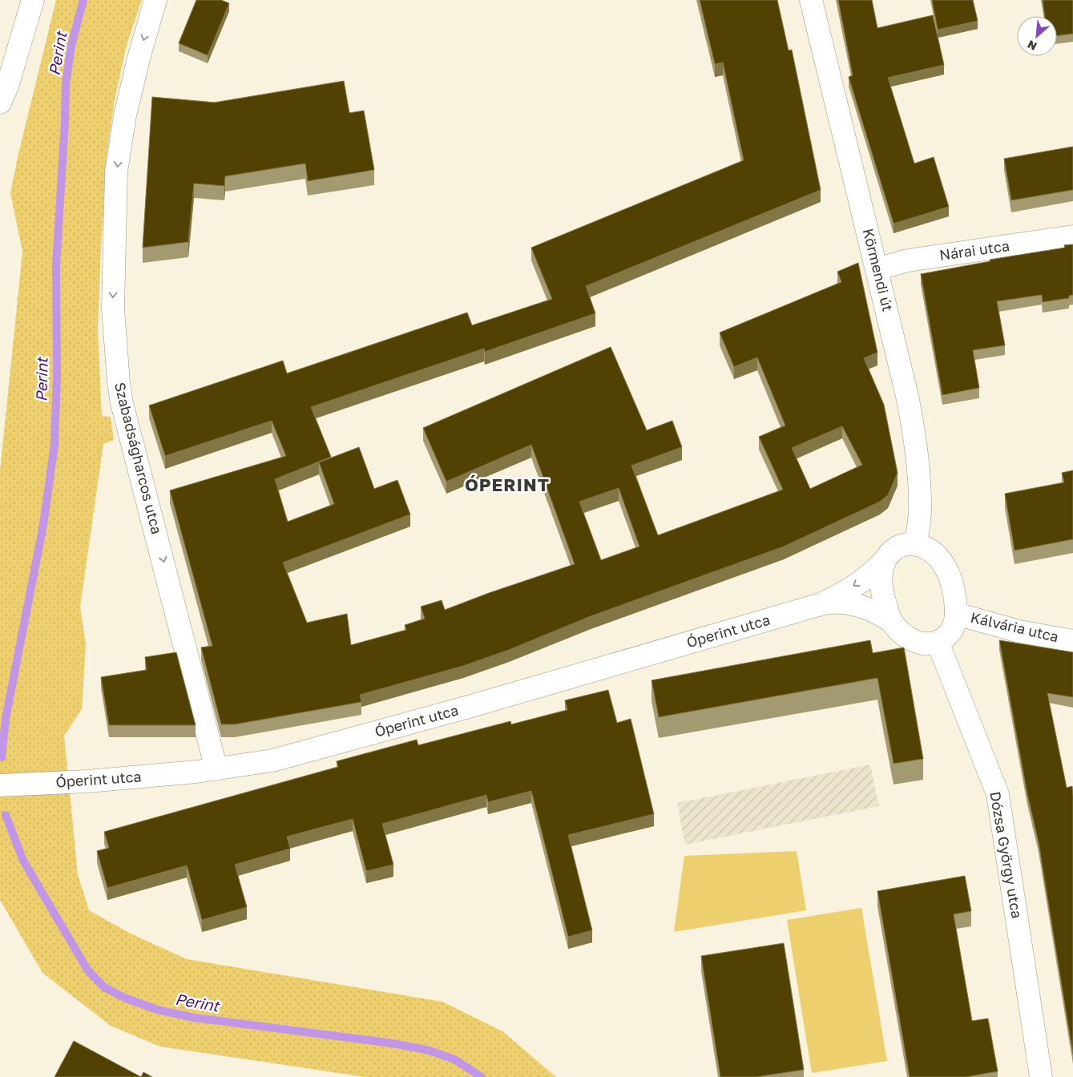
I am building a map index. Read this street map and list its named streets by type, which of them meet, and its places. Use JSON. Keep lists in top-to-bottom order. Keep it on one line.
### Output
{"streets":{"street":["Nárai utca","Körmendi út","Szabadságharcos utca","Kálvária utca","Óperint utca","Dózsa György utca"]},"crossings":[["Nárai utca","Körmendi út"],["Körmendi út","Kálvária utca"],["Körmendi út","Óperint utca"],["Körmendi út","Dózsa György utca"],["Szabadságharcos utca","Óperint utca"],["Kálvária utca","Óperint utca"],["Kálvária utca","Dózsa György utca"],["Óperint utca","Dózsa György utca"]],"one_way":["Szabadságharcos utca"],"districts":["ÓPERINT"],"water":["Perint"],"north":"bottom left"}
